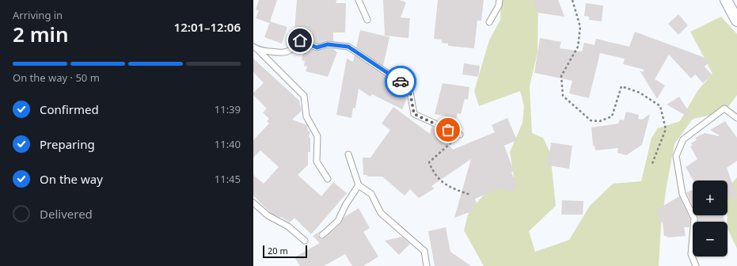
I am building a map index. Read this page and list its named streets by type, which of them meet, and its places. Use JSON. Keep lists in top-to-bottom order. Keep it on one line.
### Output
{"scale_bar":"20 m","page":{"heading":["2 min","Arriving in","12:01–12:06"],"bar":"On the way · 50 m","list":[["Confirmed","11:39"],["Preparing","11:40"],["On the way","11:45"],"Delivered"],"map_buttons":["+","−"],"scale":"20 m"}}
